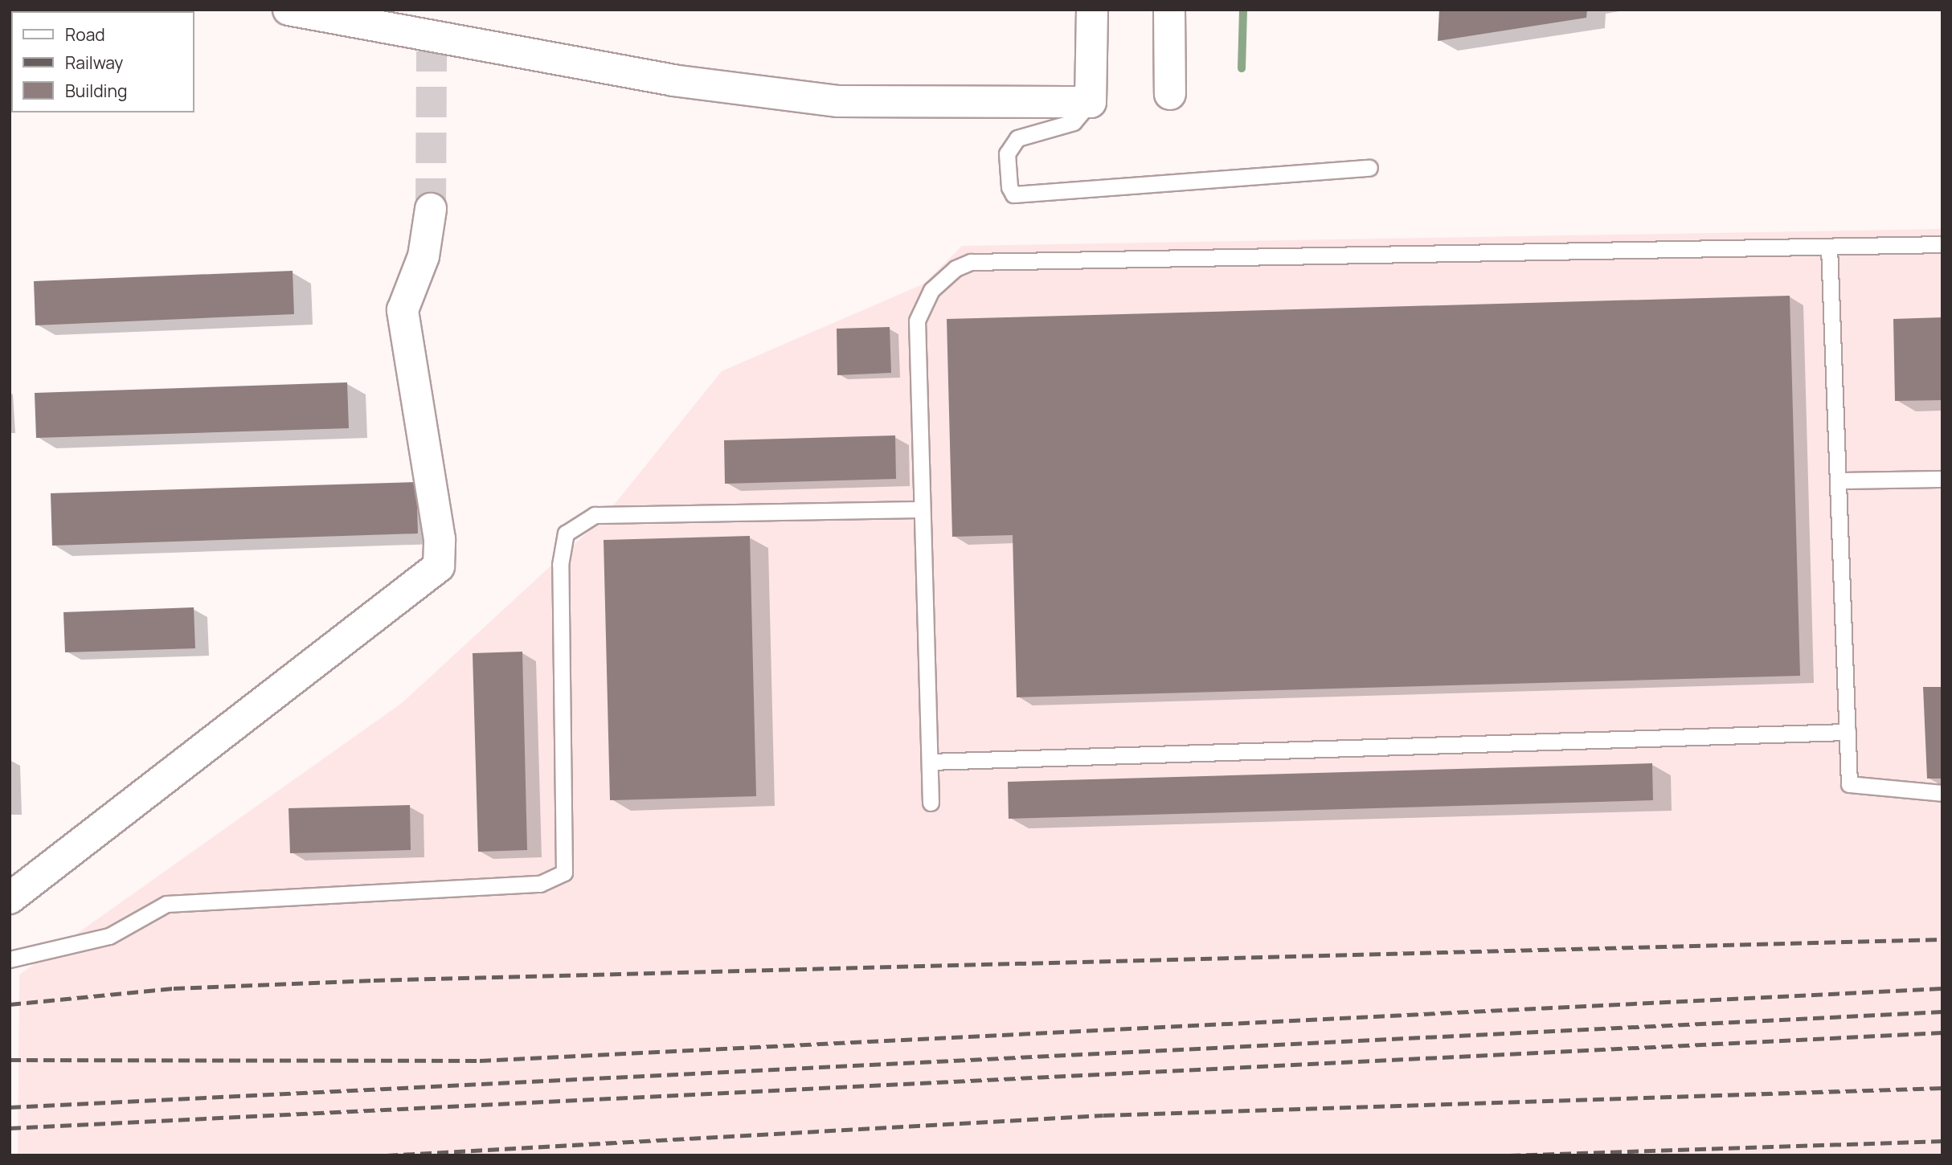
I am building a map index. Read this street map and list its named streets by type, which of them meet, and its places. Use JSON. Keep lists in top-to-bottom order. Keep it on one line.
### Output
{"legend":["Road","Railway","Building"]}
